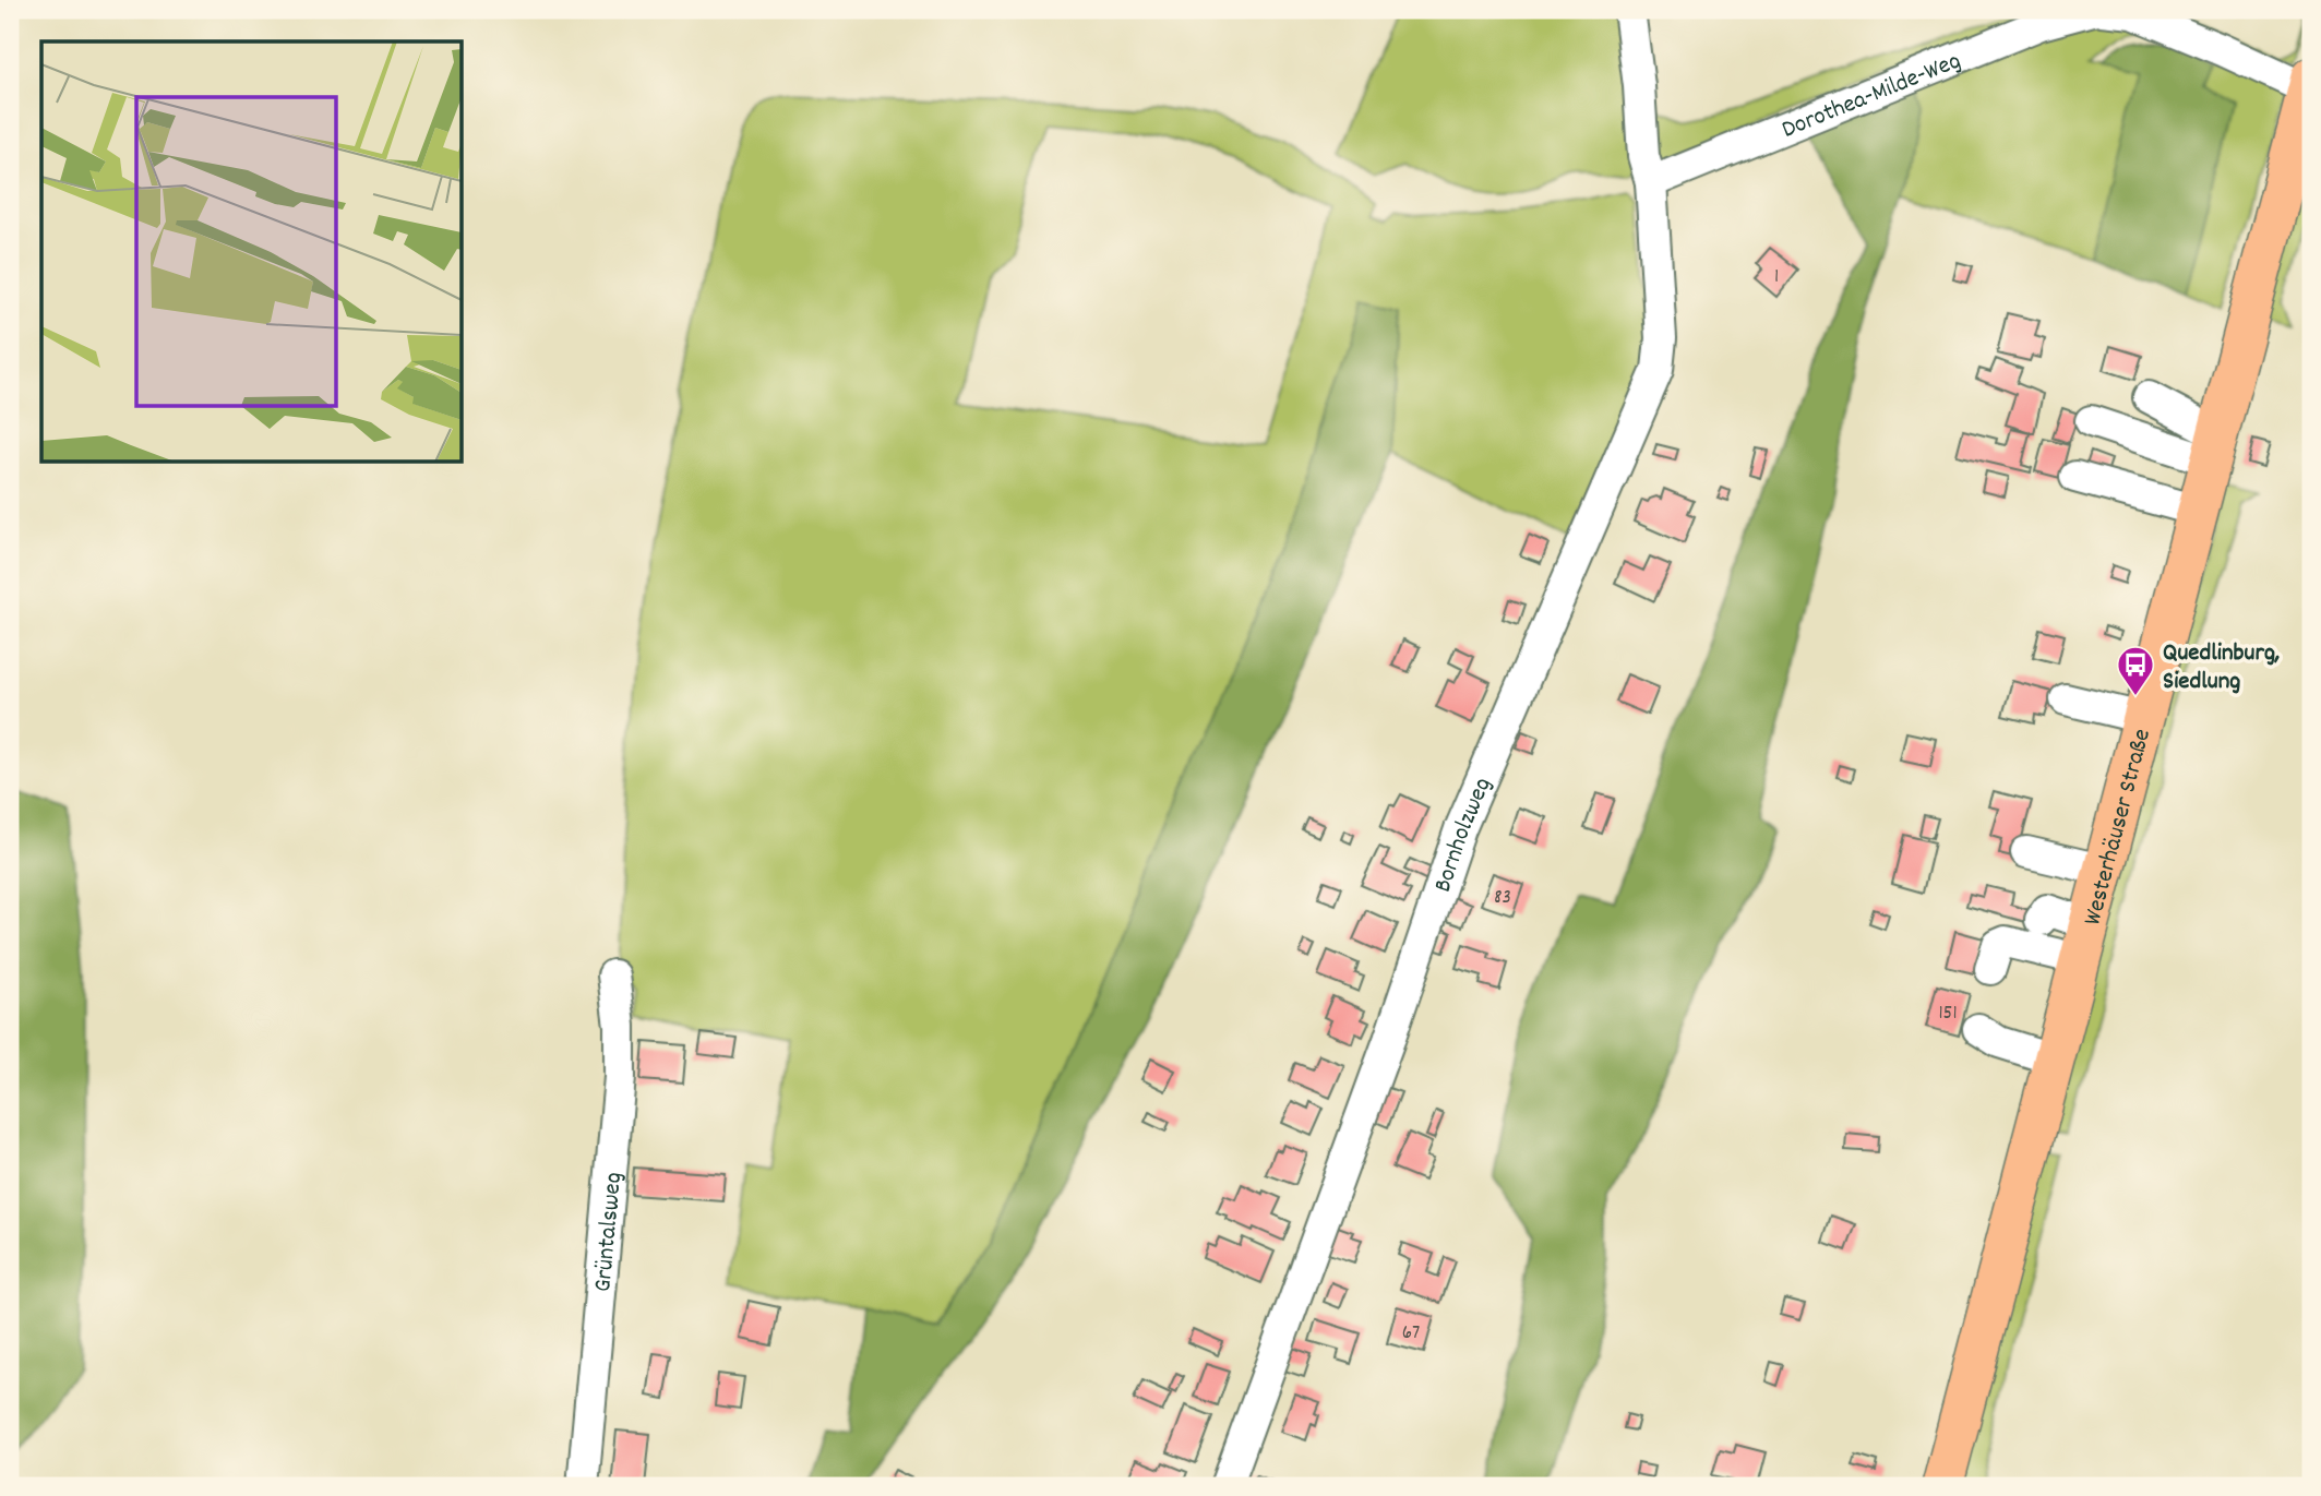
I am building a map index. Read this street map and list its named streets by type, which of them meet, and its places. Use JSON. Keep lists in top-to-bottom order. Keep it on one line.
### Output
{"streets":{"main road":["Westerhäuser Straße"],"street":["Dorothea-Milde-Weg","Bornholzweg","Grüntalsweg"]},"crossings":[["Dorothea-Milde-Weg","Bornholzweg"]],"places":{"bus stop":["Quedlinburg, Siedlung"]},"house_numbers":["1","83","151","67"]}
